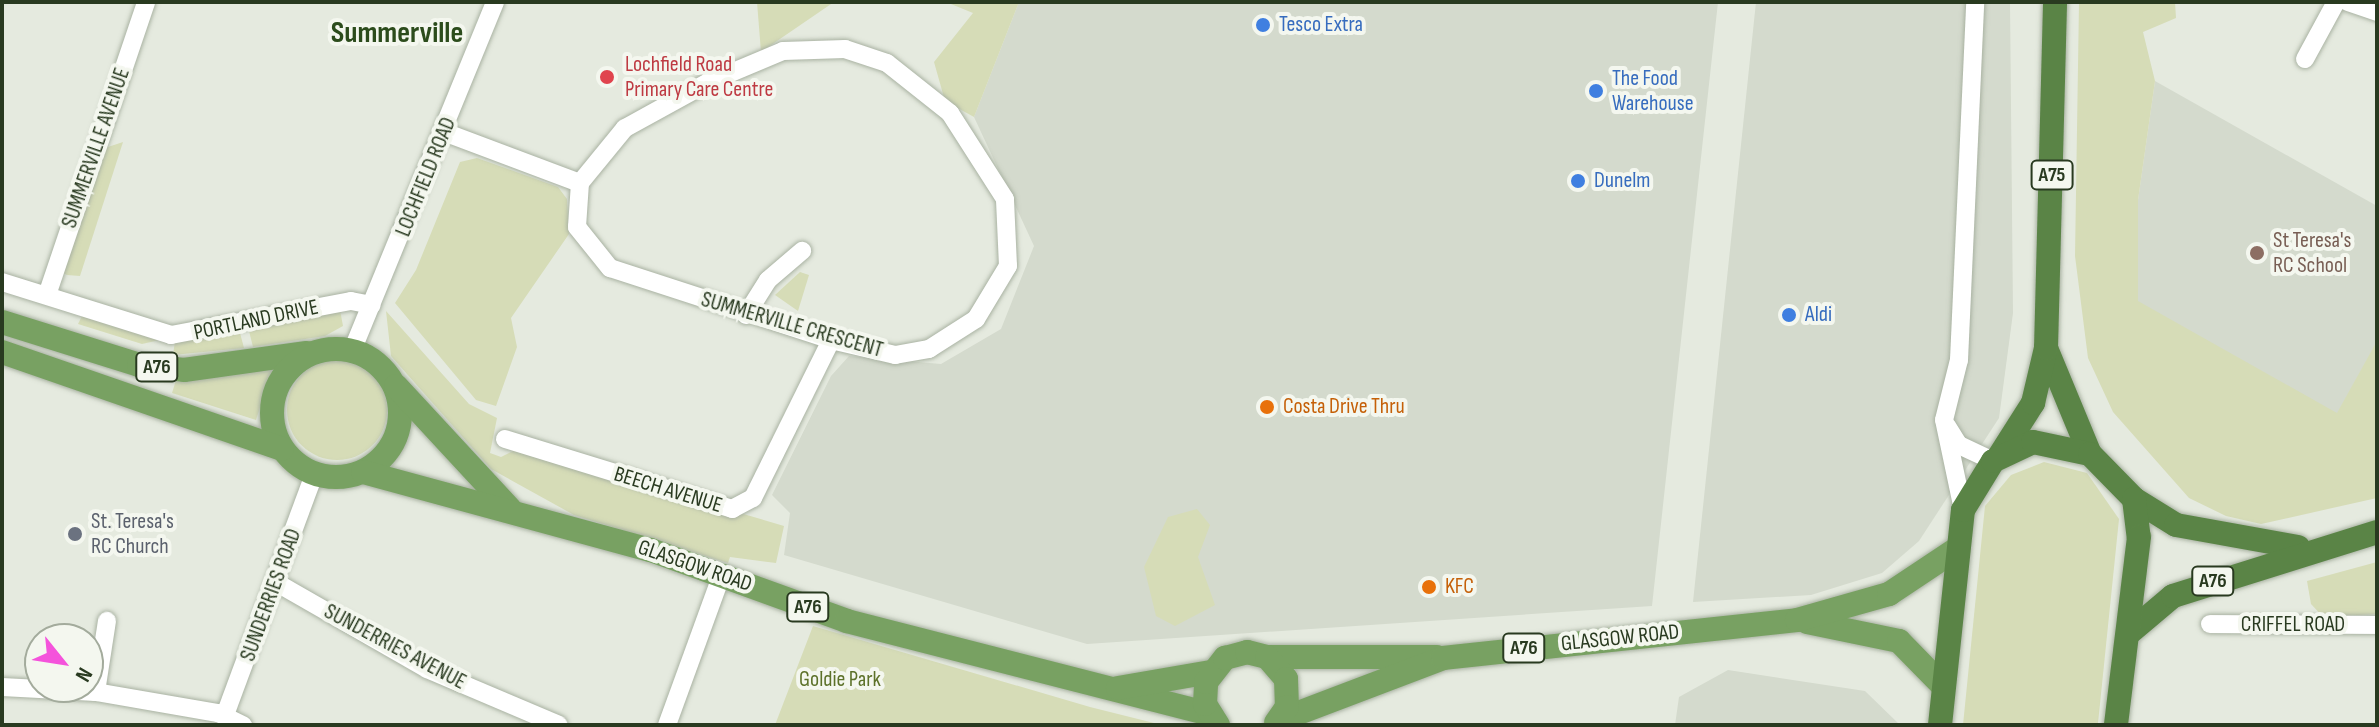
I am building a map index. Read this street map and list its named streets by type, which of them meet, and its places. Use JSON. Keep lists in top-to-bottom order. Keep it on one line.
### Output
{"streets":{"highway":["A75","A76"],"main road":["GLASGOW ROAD"],"street":["SUMMERVILLE AVENUE","LOCHFIELD ROAD","PORTLAND DRIVE","SUMMERVILLE CRESCENT","BEECH AVENUE","SUNDERRIES ROAD","CRIFFEL ROAD","SUNDERRIES AVENUE"]},"crossings":[["SUMMERVILLE AVENUE","PORTLAND DRIVE"],["A75","A76"],["A75","GLASGOW ROAD"],["LOCHFIELD ROAD","PORTLAND DRIVE"],["LOCHFIELD ROAD","A76"],["LOCHFIELD ROAD","GLASGOW ROAD"],["LOCHFIELD ROAD","SUNDERRIES ROAD"],["SUMMERVILLE CRESCENT","BEECH AVENUE"],["A76","GLASGOW ROAD"],["A76","SUNDERRIES ROAD"],["GLASGOW ROAD","SUNDERRIES ROAD"],["SUNDERRIES ROAD","SUNDERRIES AVENUE"]],"districts":["Summerville"],"parks":["Goldie Park"],"places":["Tesco Extra","Lochfield Road Primary Care Centre","The Food Warehouse","Dunelm","St Teresa's RC School","Aldi","Costa Drive Thru","St. Teresa's RC Church","KFC"],"north":"bottom right"}
